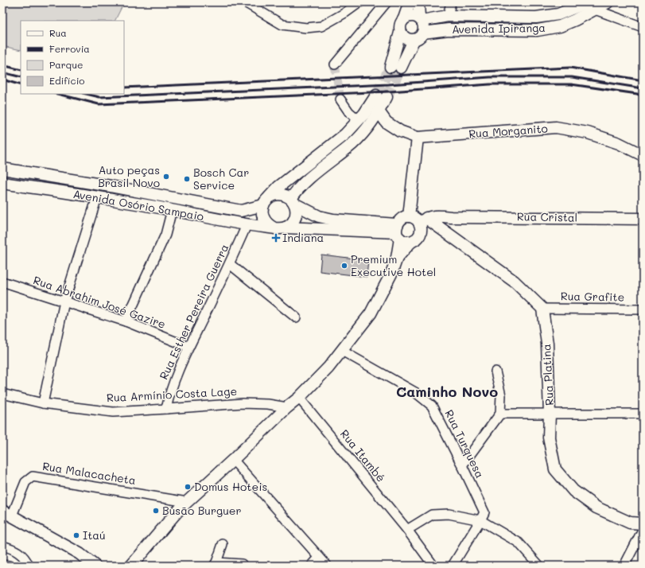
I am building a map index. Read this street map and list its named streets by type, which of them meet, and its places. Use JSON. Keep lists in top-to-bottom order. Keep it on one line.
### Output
{"streets":{"street":["Avenida Ipiranga","Rua Morganito","Avenida Osório Sampaio","Rua Cristal","Rua Grafite","Rua Abrahim José Gazire","Rua Esther Pereira Guerra","Rua Platina","Rua Armínio Costa Lage","Rua Turquesa","Rua Itambé","Rua Malacacheta"]},"crossings":[["Avenida Osório Sampaio","Rua Esther Pereira Guerra"],["Rua Grafite","Rua Platina"],["Rua Abrahim José Gazire","Rua Esther Pereira Guerra"],["Rua Esther Pereira Guerra","Rua Armínio Costa Lage"]],"districts":["Caminho Novo"],"places":{"other":["Auto peças Brasil Novo","Bosch Car Service","Premium Executive Hotel","Domus Hoteis","Busão Burguer","Itaú"],"health":["Indiana"]},"legend":["Rua","Ferrovia","Parque","Edifício"]}
